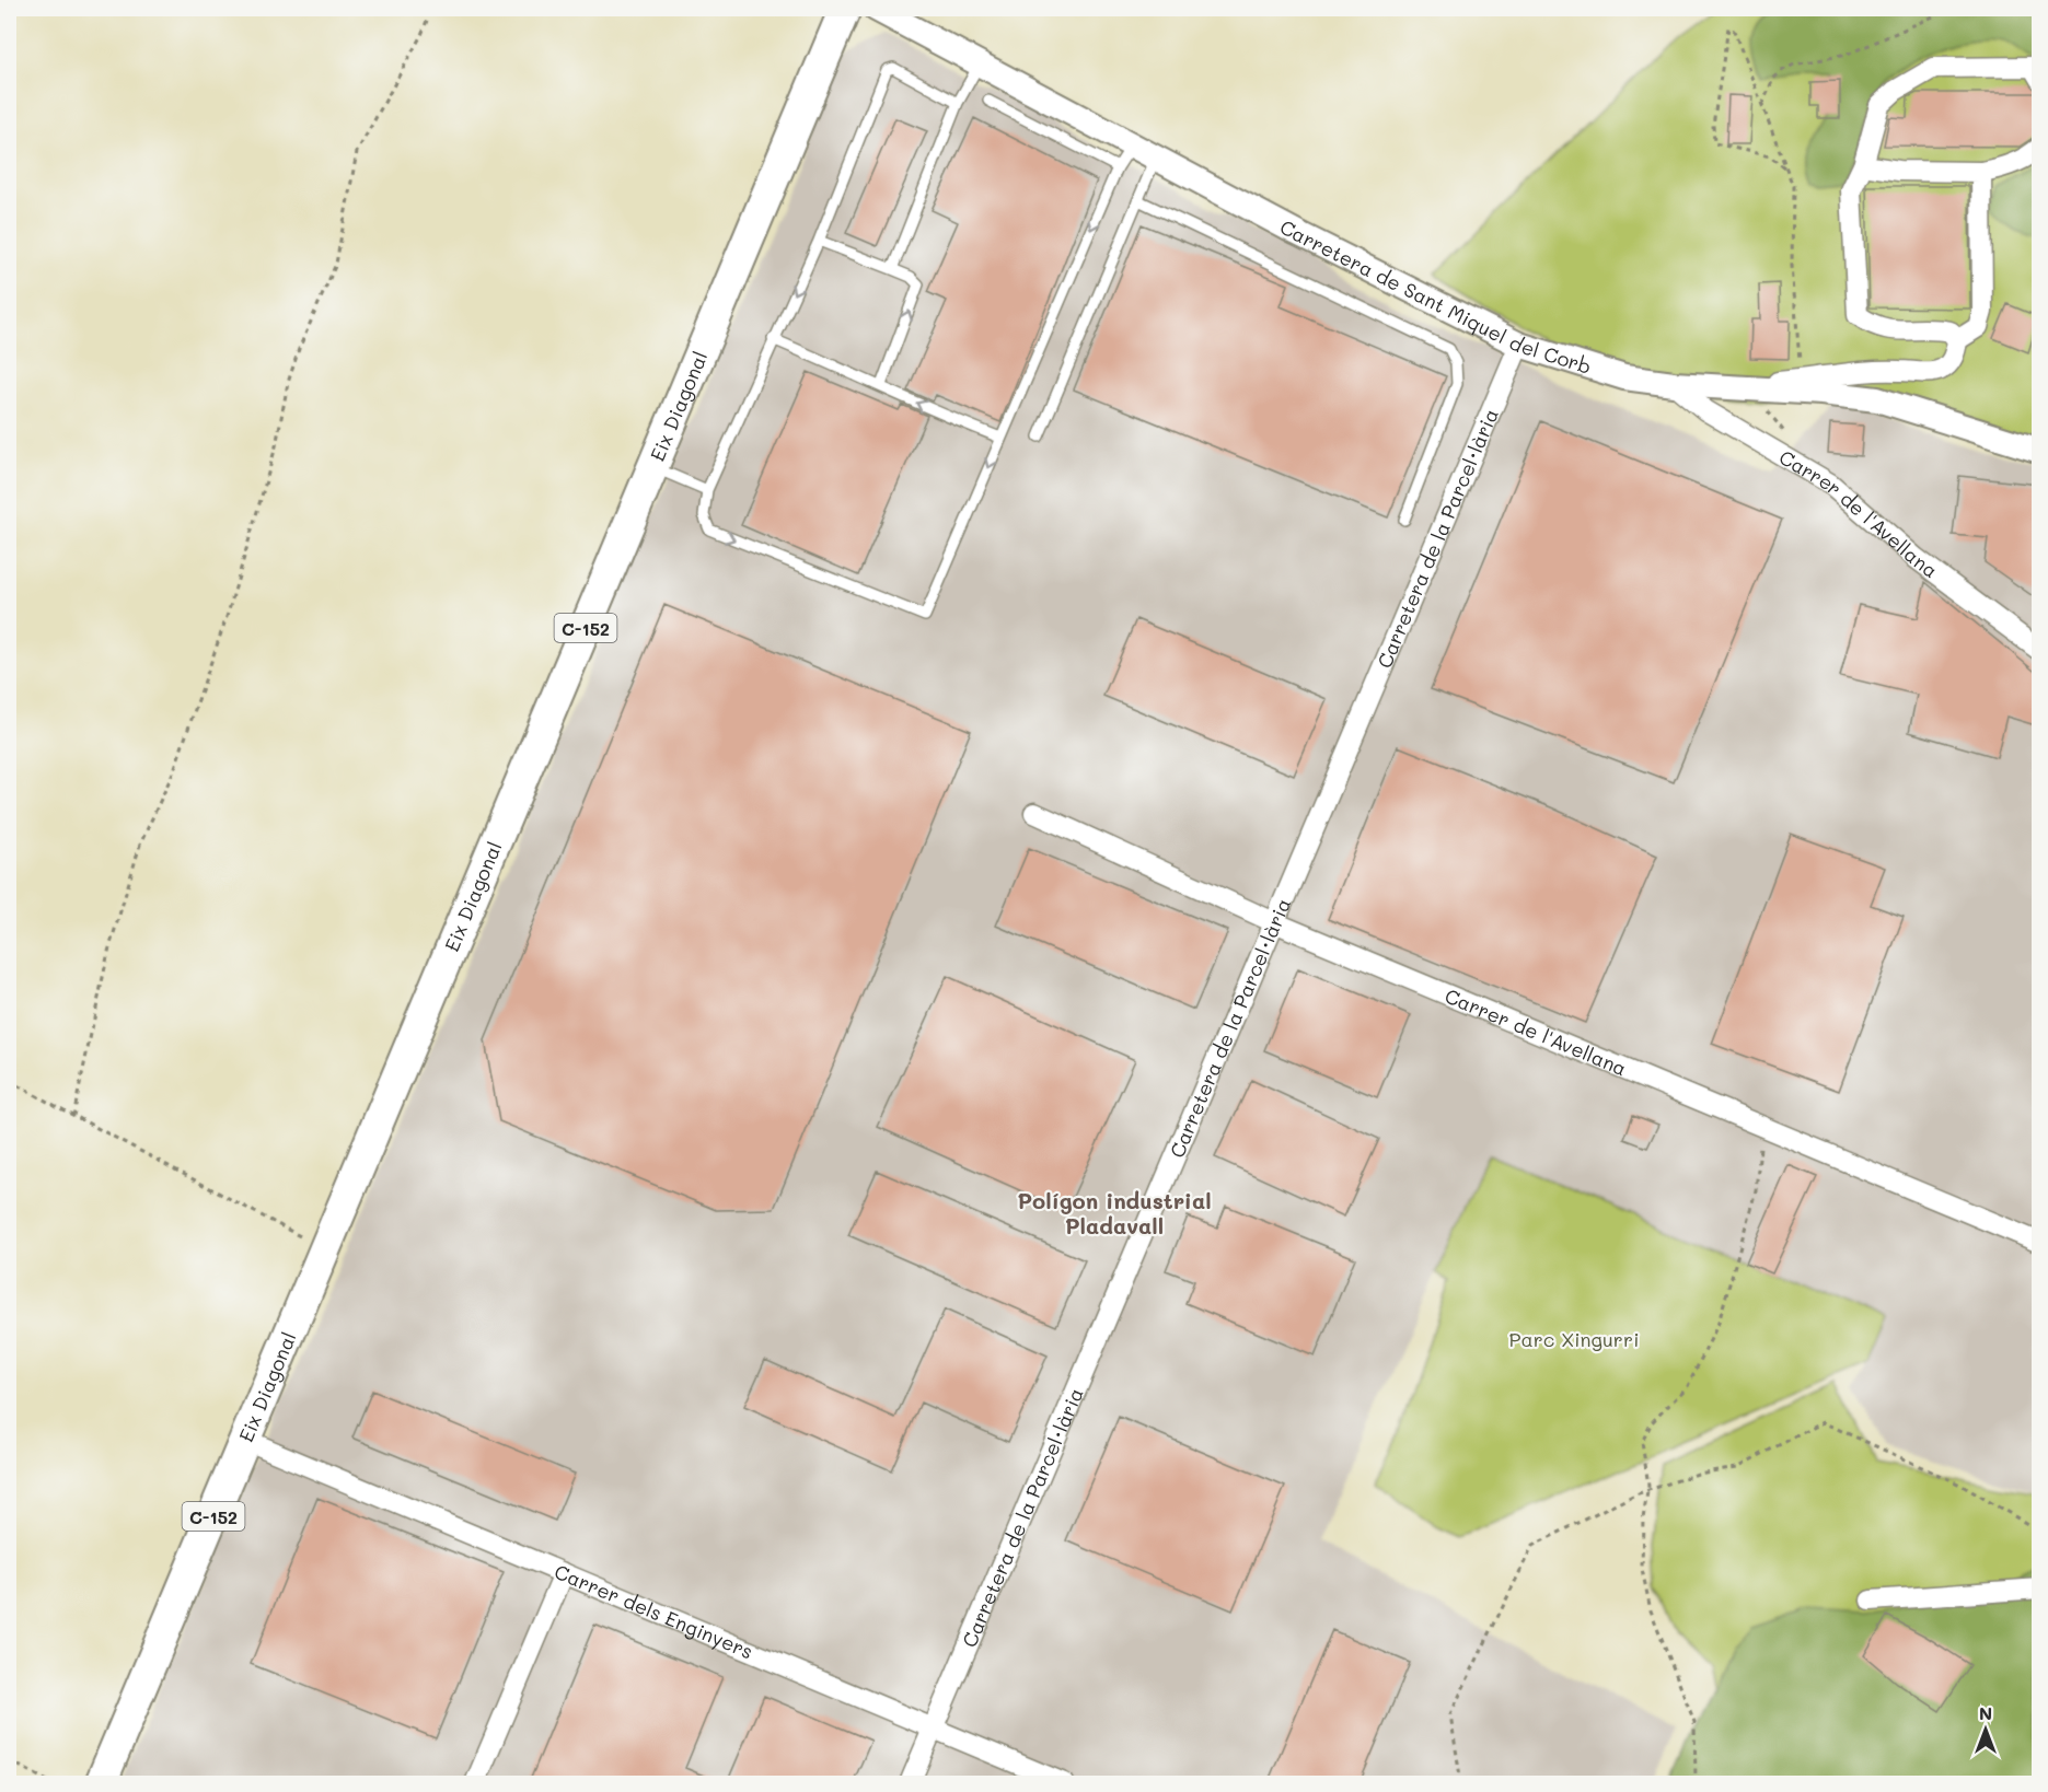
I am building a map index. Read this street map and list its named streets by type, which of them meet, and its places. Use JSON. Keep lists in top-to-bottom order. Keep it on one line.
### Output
{"streets":{"main road":["Eix Diagonal","C-152"],"street":["Carretera de Sant Miquel del Corb","Carrer de l'Avellana","Carretera de la Parcel·lària","Carrer dels Enginyers"]},"crossings":[["Carretera de Sant Miquel del Corb","Carrer de l'Avellana"],["Carretera de Sant Miquel del Corb","Carretera de la Parcel·lària"],["Eix Diagonal","Carrer dels Enginyers"],["Carrer de l'Avellana","Carretera de la Parcel·lària"],["Carretera de la Parcel·lària","Carrer dels Enginyers"]],"districts":["Polígon industrial Pladavall"],"parks":["Parc Xingurri"],"north":"top"}
